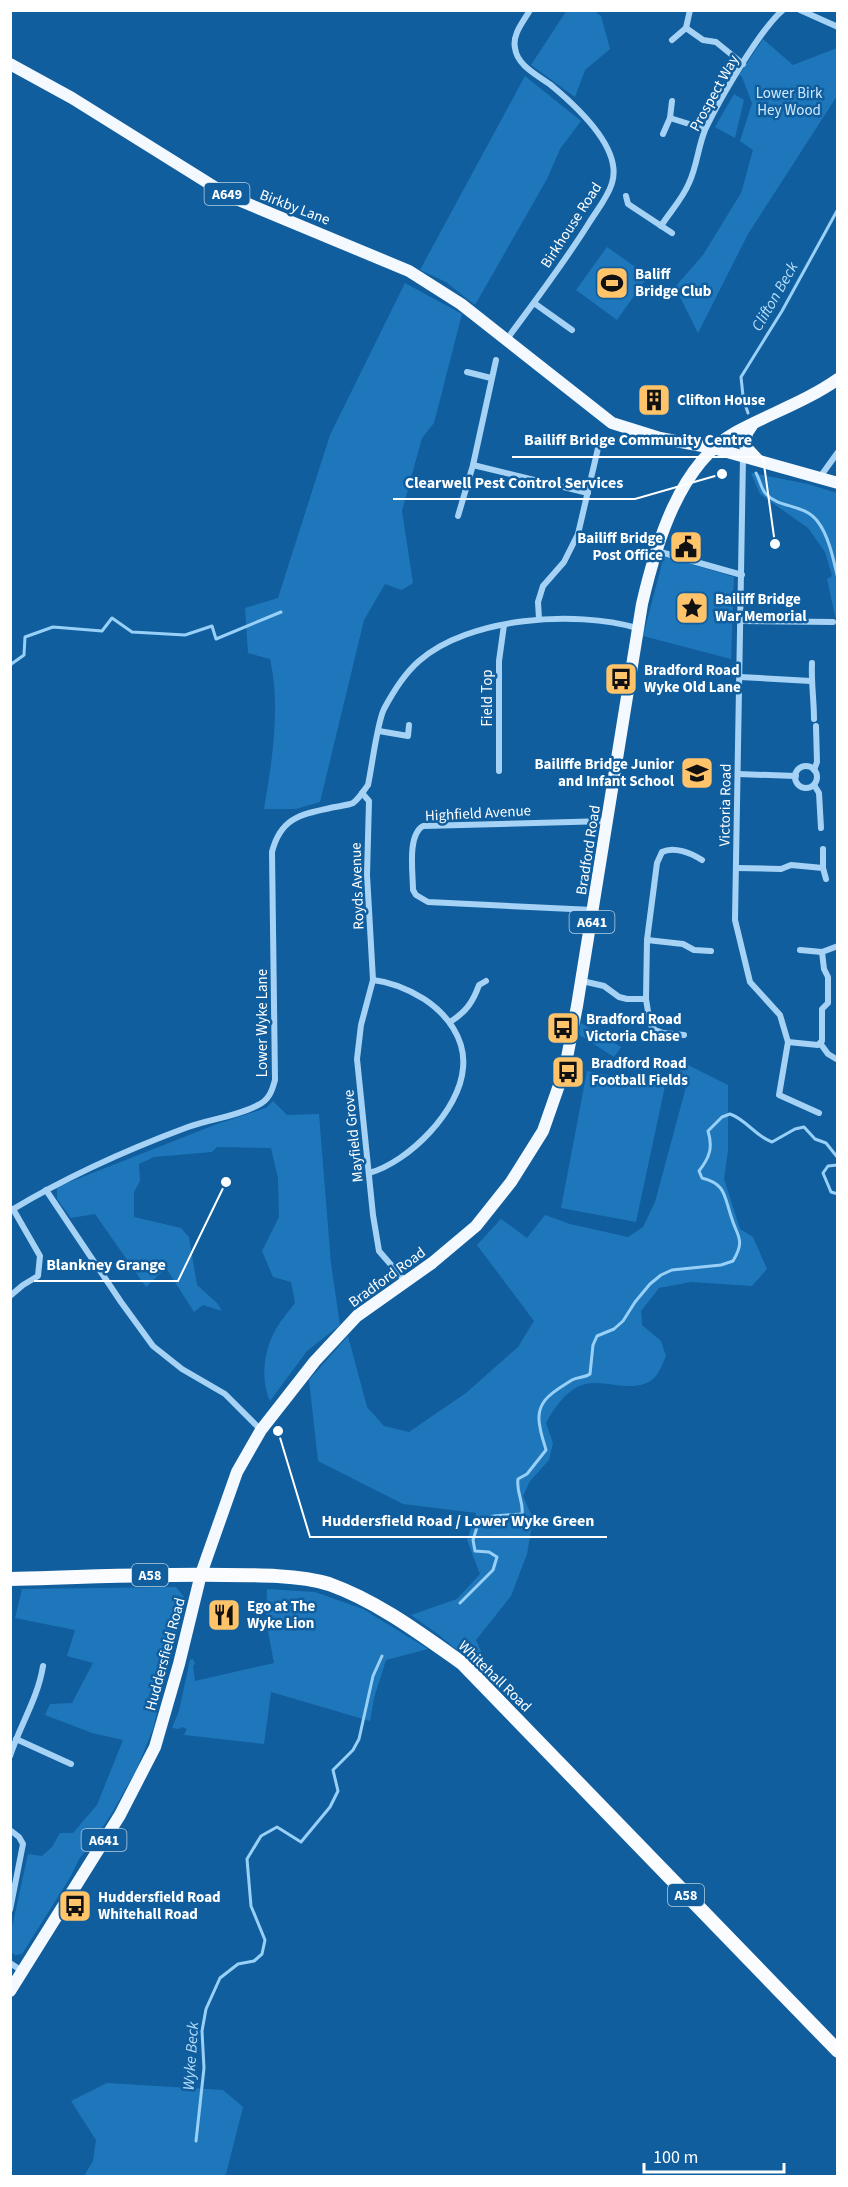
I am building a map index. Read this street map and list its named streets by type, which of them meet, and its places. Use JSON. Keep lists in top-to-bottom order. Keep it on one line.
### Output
{"streets":{"highway":["A58","Whitehall Road"],"main road":["A649","Birkby Lane","Bradford Road","A641","Huddersfield Road"],"street":["Prospect Way","Birkhouse Road","Field Top","Victoria Road","Highfield Avenue","Royds Avenue","Lower Wyke Lane","Mayfield Grove"]},"crossings":[["A649","Birkby Lane"],["A649","Birkhouse Road"],["A649","Victoria Road"],["A649","Bradford Road"],["Birkby Lane","Birkhouse Road"],["Highfield Avenue","Bradford Road"],["Bradford Road","Mayfield Grove"],["Bradford Road","Huddersfield Road"],["Royds Avenue","Lower Wyke Lane"],["Royds Avenue","Mayfield Grove"],["Huddersfield Road","Whitehall Road"]],"water":["Clifton Beck","Wyke Beck"],"parks":["Lower Birk Hey Wood"],"places":{"sports":["Baliff Bridge Club"],"building":["Clifton House"],"other":["Clearwell Pest Control Services","Bailiff Bridge Community Centre","Blankney Grange","Huddersfield Road / Lower Wyke Green"],"public building":["Bailiff Bridge Post Office"],"place":["Bailiff Bridge War Memorial"],"bus stop":["Bradford Road Wyke Old Lane","Bradford Road Victoria Chase","Bradford Road Football Fields","Huddersfield Road Whitehall Road"],"school or university":["Bailiffe Bridge Junior and Infant School"],"restaurant":["Ego at The Wyke Lion"]},"scale_bar":"100 m"}
